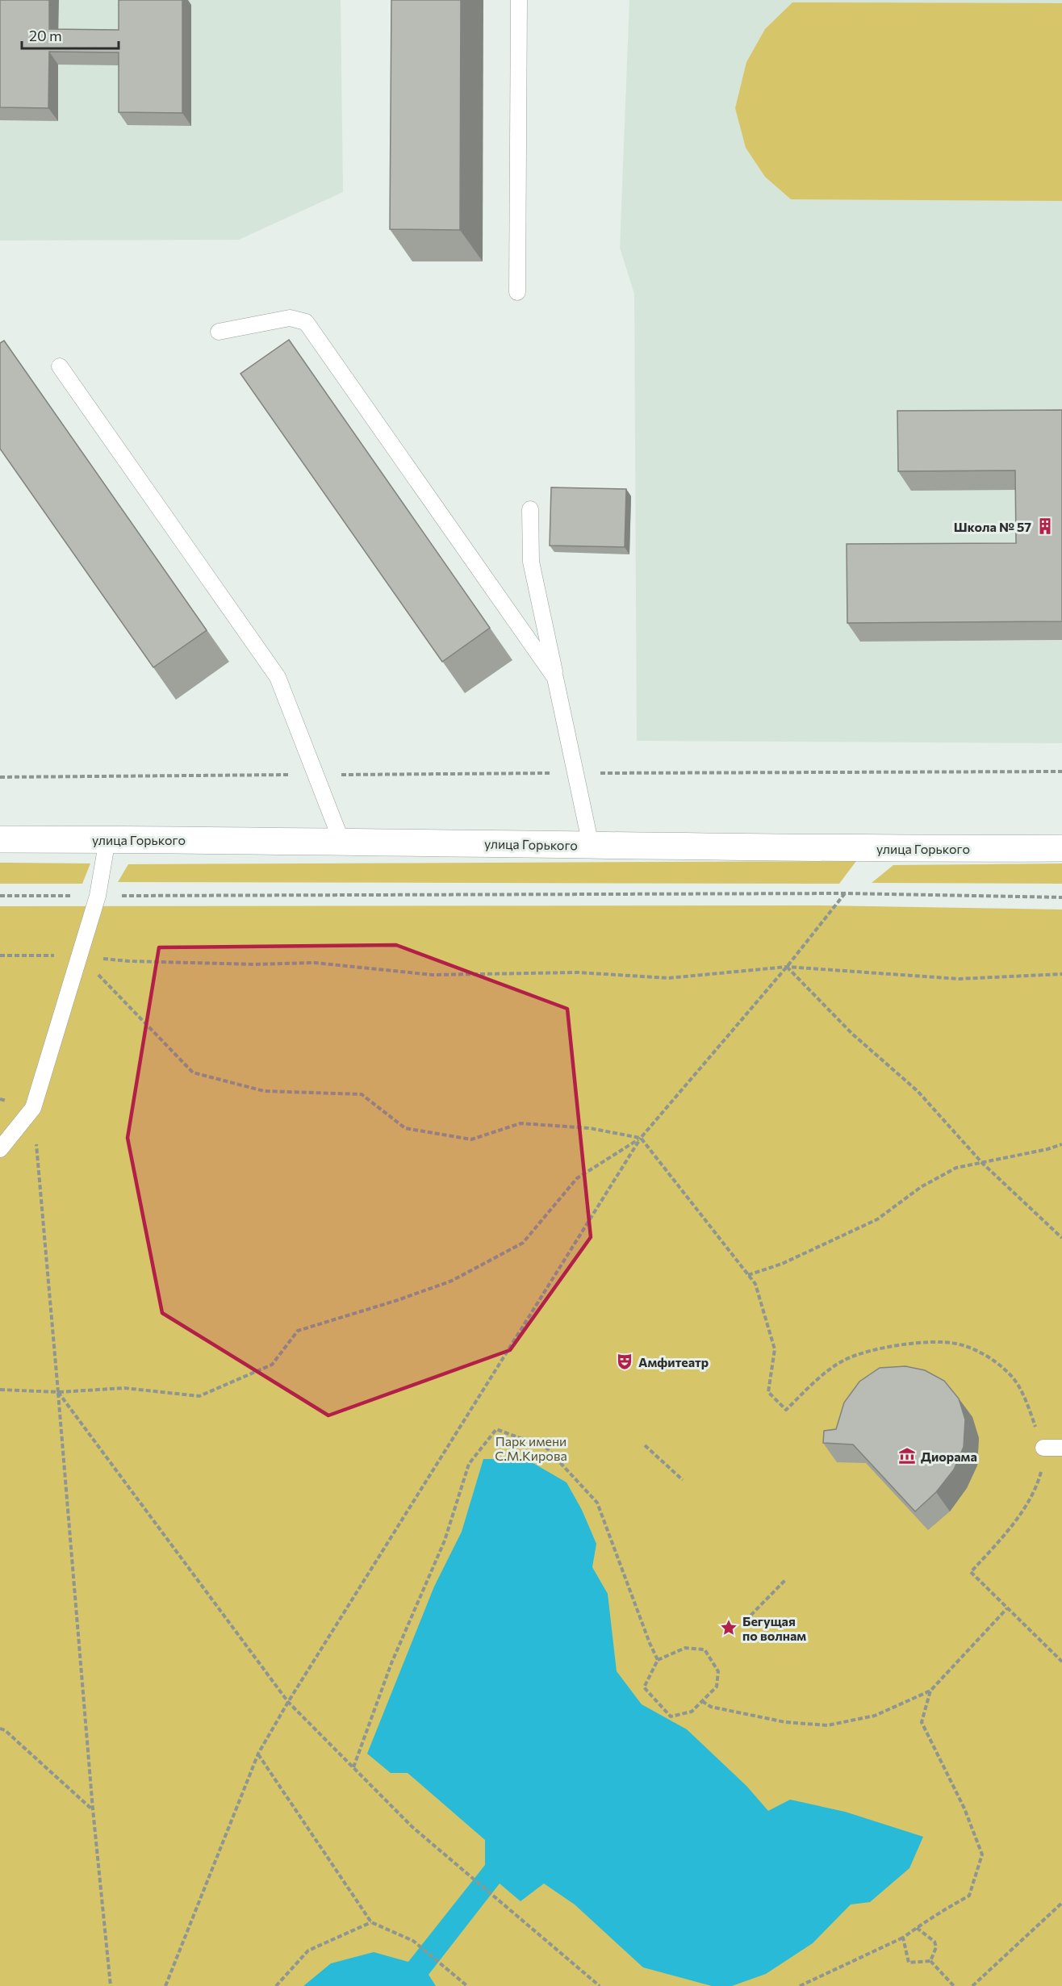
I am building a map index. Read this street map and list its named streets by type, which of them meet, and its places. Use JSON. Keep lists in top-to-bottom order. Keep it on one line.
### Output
{"streets":{"street":["улица Горького"]},"parks":["Парк имени С.М.Кирова"],"places":{"building":["Школа № 57"],"theatre":["Амфитеатр"],"museum":["Диорама"],"place":["Бегущая по волнам"]},"scale_bar":"20 m"}
